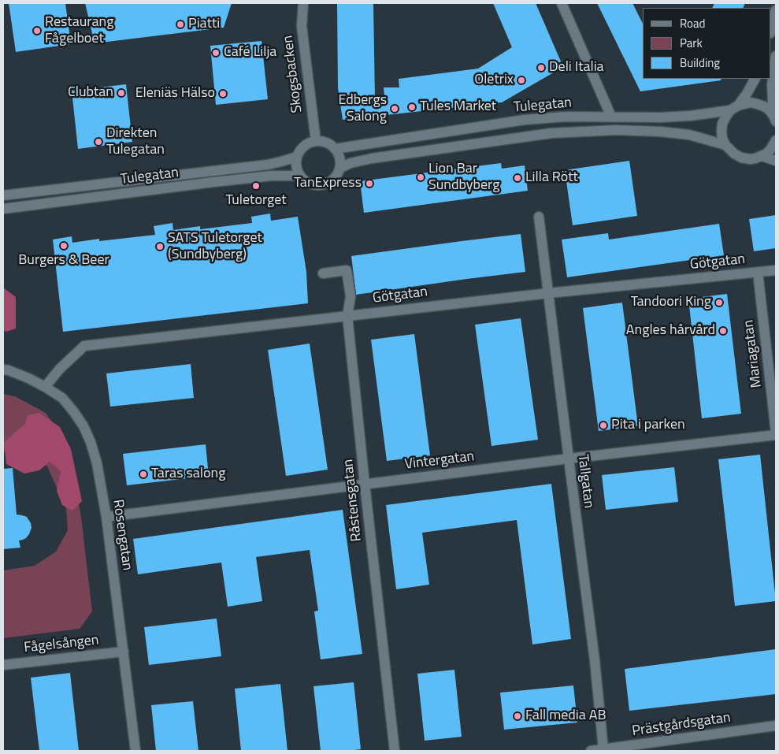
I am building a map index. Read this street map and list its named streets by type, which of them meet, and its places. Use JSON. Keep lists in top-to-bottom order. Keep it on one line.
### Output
{"streets":{"street":["Skogsbacken","Tulegatan","Götgatan","Mariagatan","Vintergatan","Tallgatan","Råstensgatan","Rosengatan","Fågelsången","Prästgårdsgatan"]},"crossings":[["Skogsbacken","Tulegatan"],["Götgatan","Mariagatan"],["Götgatan","Tallgatan"],["Götgatan","Råstensgatan"],["Götgatan","Rosengatan"],["Mariagatan","Vintergatan"],["Vintergatan","Tallgatan"],["Vintergatan","Råstensgatan"],["Vintergatan","Rosengatan"],["Tallgatan","Prästgårdsgatan"],["Rosengatan","Fågelsången"]],"places":["Piatti","Restaurang Fågelboet","Café Lilja","Deli Italia","Oletrix","Clubtan","Eleniäs Hälso","Tules Market","Edbergs Salong","Direkten Tulegatan","Lion Bar Sundbyberg","Lilla Rött","TanExpress","Tuletorget","Burgers & Beer","SATS Tuletorget (Sundbyberg)","Tandoori King","Angles hårvård","Pita i parken","Taras salong","Fall media AB"],"legend":["Road","Park","Building"]}
